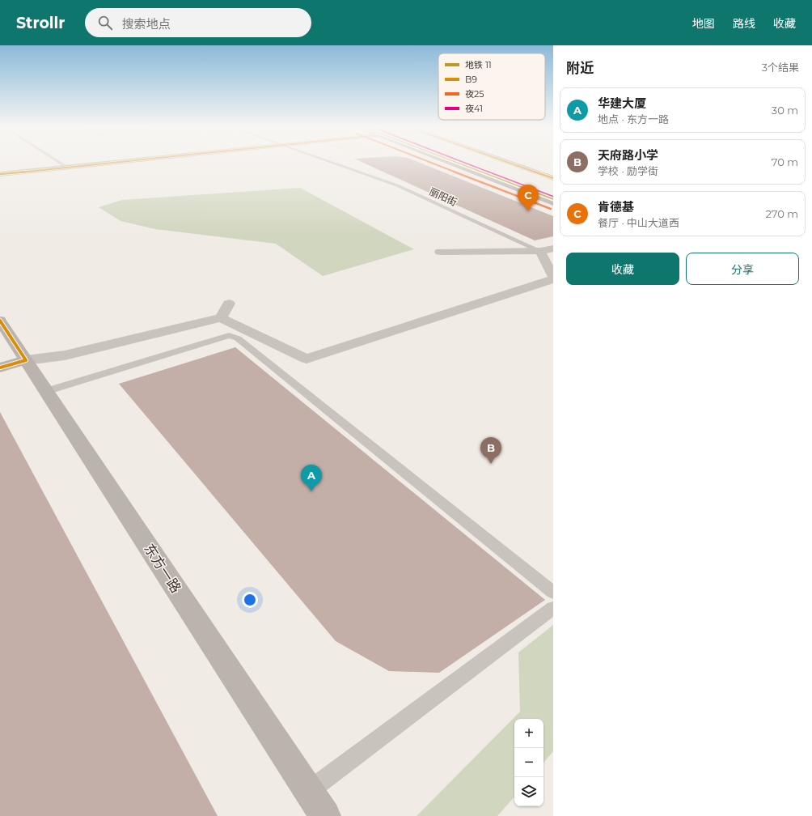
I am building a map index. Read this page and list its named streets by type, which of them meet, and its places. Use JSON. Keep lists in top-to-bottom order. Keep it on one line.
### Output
{"streets":{"street":["东方一路"],"lane":["丽阳街"]},"lines":["metro line 11","transit line B9","transit line 夜25","transit line 夜41"],"legend":["地铁 11","B9","夜25","夜41"],"page":{"header":"Strollr","search":"搜索地点","nav":["地图","路线","收藏"],"heading":["附近","3个结果"],"list":[{"mark":"A","name":"华建大厦","note":"地点 · 东方一路","value":"30 m"},{"mark":"B","name":"天府路小学","note":"学校 · 励学街","value":"70 m"},{"mark":"C","name":"肯德基","note":"餐厅 · 中山大道西","value":"270 m"}],"pins":["C","B","A"],"buttons":["收藏","分享"],"map_buttons":["+","−"]}}
